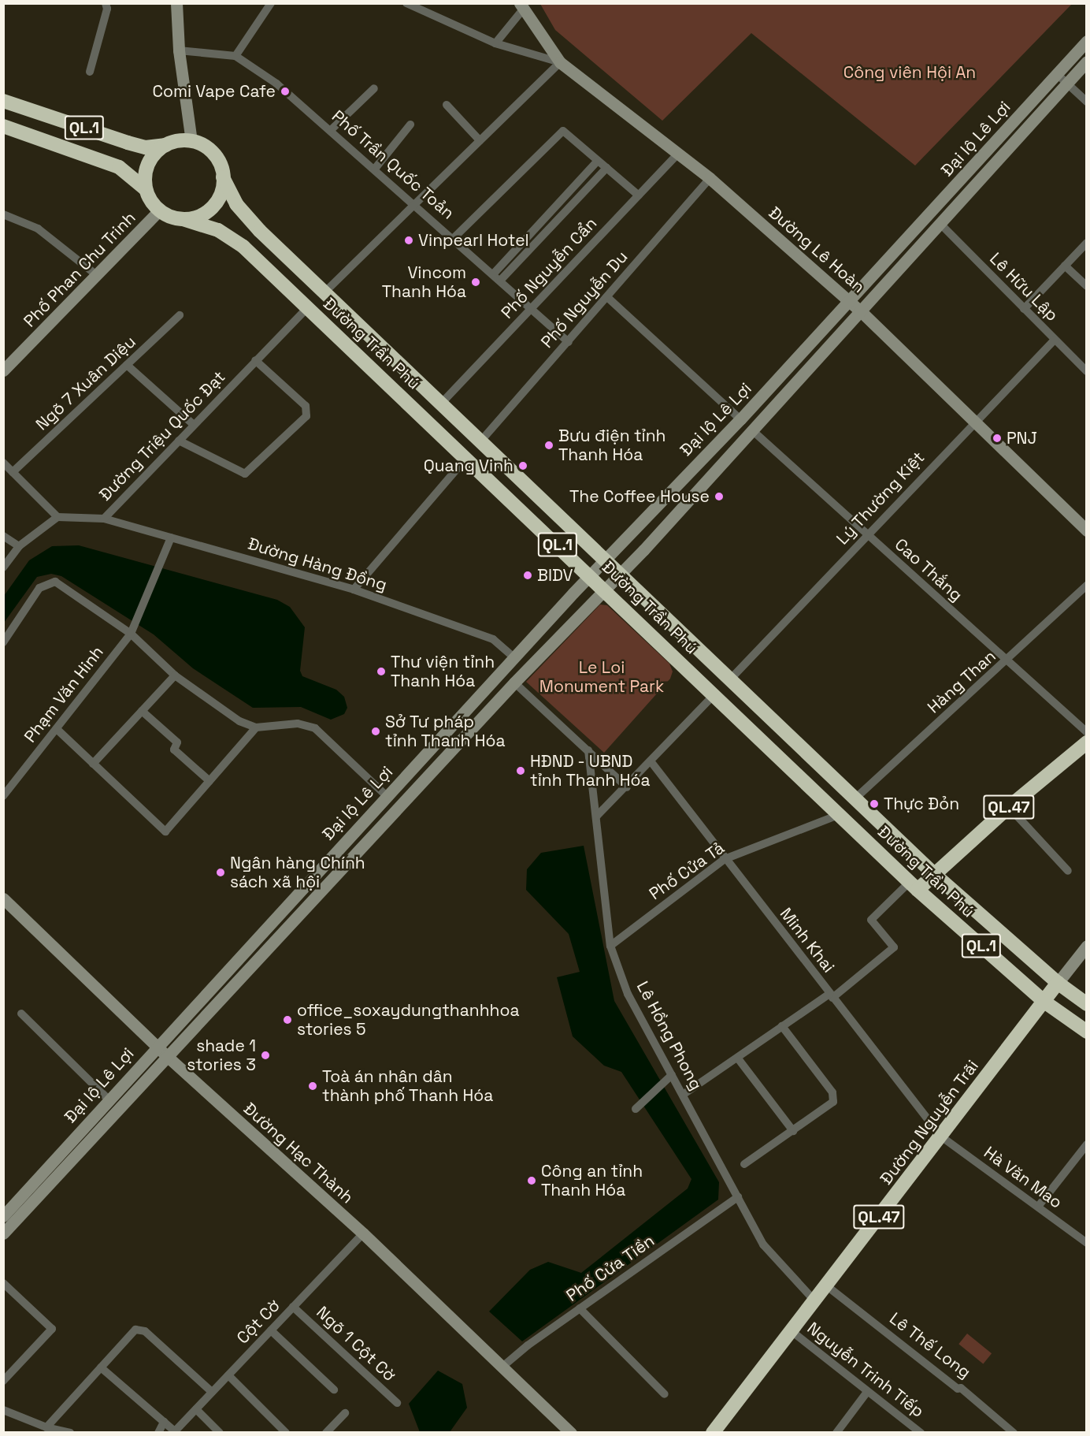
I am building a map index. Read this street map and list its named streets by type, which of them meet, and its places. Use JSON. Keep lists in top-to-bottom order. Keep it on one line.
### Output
{"streets":{"highway":["QL.1","Đường Trần Phú","QL.47","Đường Nguyễn Trãi"],"main road":["Đại lộ Lê Lợi","Đường Lê Hoàn","Phố Phan Chu Trinh","Đường Hạc Thành"],"street":["Phố Trần Quốc Toản","Phố Nguyễn Cẩn","Lê Hữu Lập","Phố Nguyễn Du","Ngõ 7 Xuân Diệu","Đường Triệu Quốc Đạt","Lý Thường Kiệt","Đường Hàng Đồng","Cao Thắng","Hàng Than","Phạm Văn Hinh","Phố Cửa Tả","Minh Khai","Lê Hồng Phong","Hà Văn Mao","Phố Cửa Tiền","Cột Cờ","Ngõ 1 Cột Cờ","Lê Thế Long","Nguyễn Trinh Tiếp"]},"crossings":[["QL.1","Phố Phan Chu Trinh"],["QL.1","Đường Trần Phú"],["Đại lộ Lê Lợi","Đường Lê Hoàn"],["Đại lộ Lê Lợi","Lê Hữu Lập"],["Đại lộ Lê Lợi","Đường Trần Phú"],["Đại lộ Lê Lợi","Đường Hàng Đồng"],["Đại lộ Lê Lợi","Cao Thắng"],["Đại lộ Lê Lợi","Đường Hạc Thành"],["Phố Trần Quốc Toản","Phố Nguyễn Cẩn"],["Phố Trần Quốc Toản","Phố Nguyễn Du"],["Đường Lê Hoàn","Phố Nguyễn Cẩn"],["Đường Lê Hoàn","Phố Nguyễn Du"],["Đường Lê Hoàn","Lý Thường Kiệt"],["Phố Nguyễn Cẩn","Đường Trần Phú"],["Phố Phan Chu Trinh","Đường Trần Phú"],["Lê Hữu Lập","Lý Thường Kiệt"],["Phố Nguyễn Du","Đường Trần Phú"],["Đường Trần Phú","Đường Triệu Quốc Đạt"],["Đường Trần Phú","Lý Thường Kiệt"],["Đường Trần Phú","Hàng Than"],["Đường Trần Phú","QL.47"],["Đường Trần Phú","Phố Cửa Tả"],["Đường Trần Phú","Đường Nguyễn Trãi"],["Đường Triệu Quốc Đạt","Đường Hàng Đồng"],["Lý Thường Kiệt","Cao Thắng"],["Đường Hàng Đồng","Phạm Văn Hinh"],["Cao Thắng","Hàng Than"],["Phố Cửa Tả","Minh Khai"],["Phố Cửa Tả","Lê Hồng Phong"],["Minh Khai","Đường Nguyễn Trãi"],["Minh Khai","Hà Văn Mao"],["Lê Hồng Phong","Đường Nguyễn Trãi"],["Lê Hồng Phong","Phố Cửa Tiền"],["Đường Nguyễn Trãi","Hà Văn Mao"],["Đường Nguyễn Trãi","Lê Thế Long"],["Đường Nguyễn Trãi","Nguyễn Trinh Tiếp"],["Đường Hạc Thành","Phố Cửa Tiền"],["Đường Hạc Thành","Cột Cờ"],["Cột Cờ","Ngõ 1 Cột Cờ"]],"parks":["Công viên Hội An","Le Loi Monument Park"],"places":["Comi Vape Cafe","Vinpearl Hotel","Vincom Thanh Hóa","PNJ","Bưu điện tỉnh Thanh Hóa","Quang Vinh","The Coffee House","BIDV","Thư viện tỉnh Thanh Hóa","Sở Tư pháp tỉnh Thanh Hóa","HĐND - UBND tỉnh Thanh Hóa","Thực Đỏn","Ngân hàng Chính sách xã hội","office_soxaydungthanhhoa stories 5","shade 1 stories 3","Toà án nhân dân thành phố Thanh Hóa","Công an tỉnh Thanh Hóa"]}
